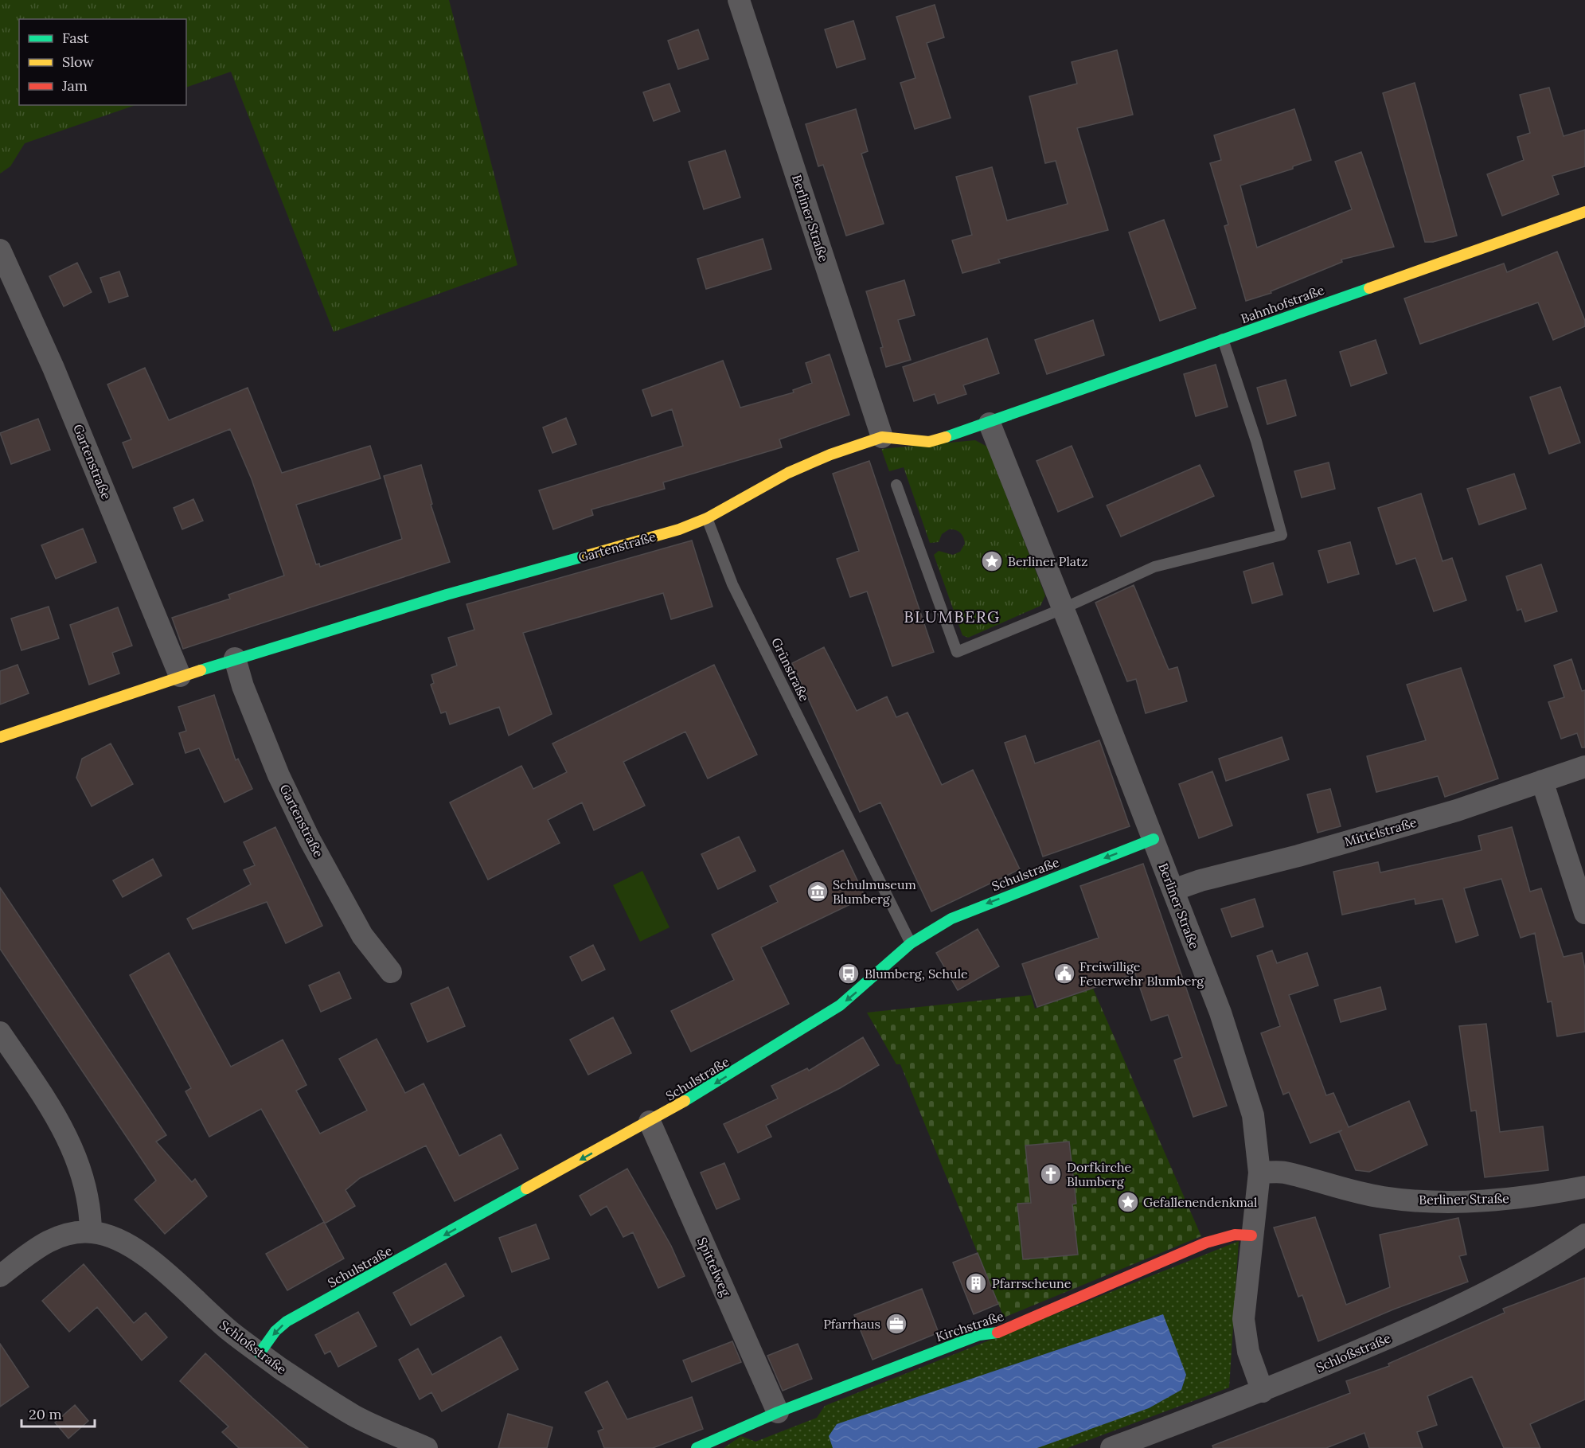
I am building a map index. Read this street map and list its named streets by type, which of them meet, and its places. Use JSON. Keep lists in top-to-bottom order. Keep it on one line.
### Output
{"streets":{"street":["Berliner Straße","Bahnhofstraße","Gartenstraße","Mittelstraße","Schulstraße","Spittelweg","Kirchstraße","Schloßstraße"],"lane":["Grünstraße"]},"crossings":[["Berliner Straße","Gartenstraße"],["Berliner Straße","Mittelstraße"],["Berliner Straße","Schulstraße"],["Berliner Straße","Kirchstraße"],["Berliner Straße","Schloßstraße"],["Bahnhofstraße","Gartenstraße"],["Gartenstraße","Grünstraße"],["Grünstraße","Schulstraße"],["Schulstraße","Spittelweg"],["Schulstraße","Schloßstraße"],["Spittelweg","Kirchstraße"]],"one_way":["Schulstraße"],"districts":["BLUMBERG"],"places":{"place":["Berliner Platz","Gefallenendenkmal"],"museum":["Schulmuseum Blumberg"],"bus stop":["Blumberg, Schule"],"public building":["Freiwillige Feuerwehr Blumberg"],"church":["Dorfkirche Blumberg"],"building":["Pfarrscheune"],"office":["Pfarrhaus"]},"legend":["Fast","Slow","Jam"],"scale_bar":"20 m"}
